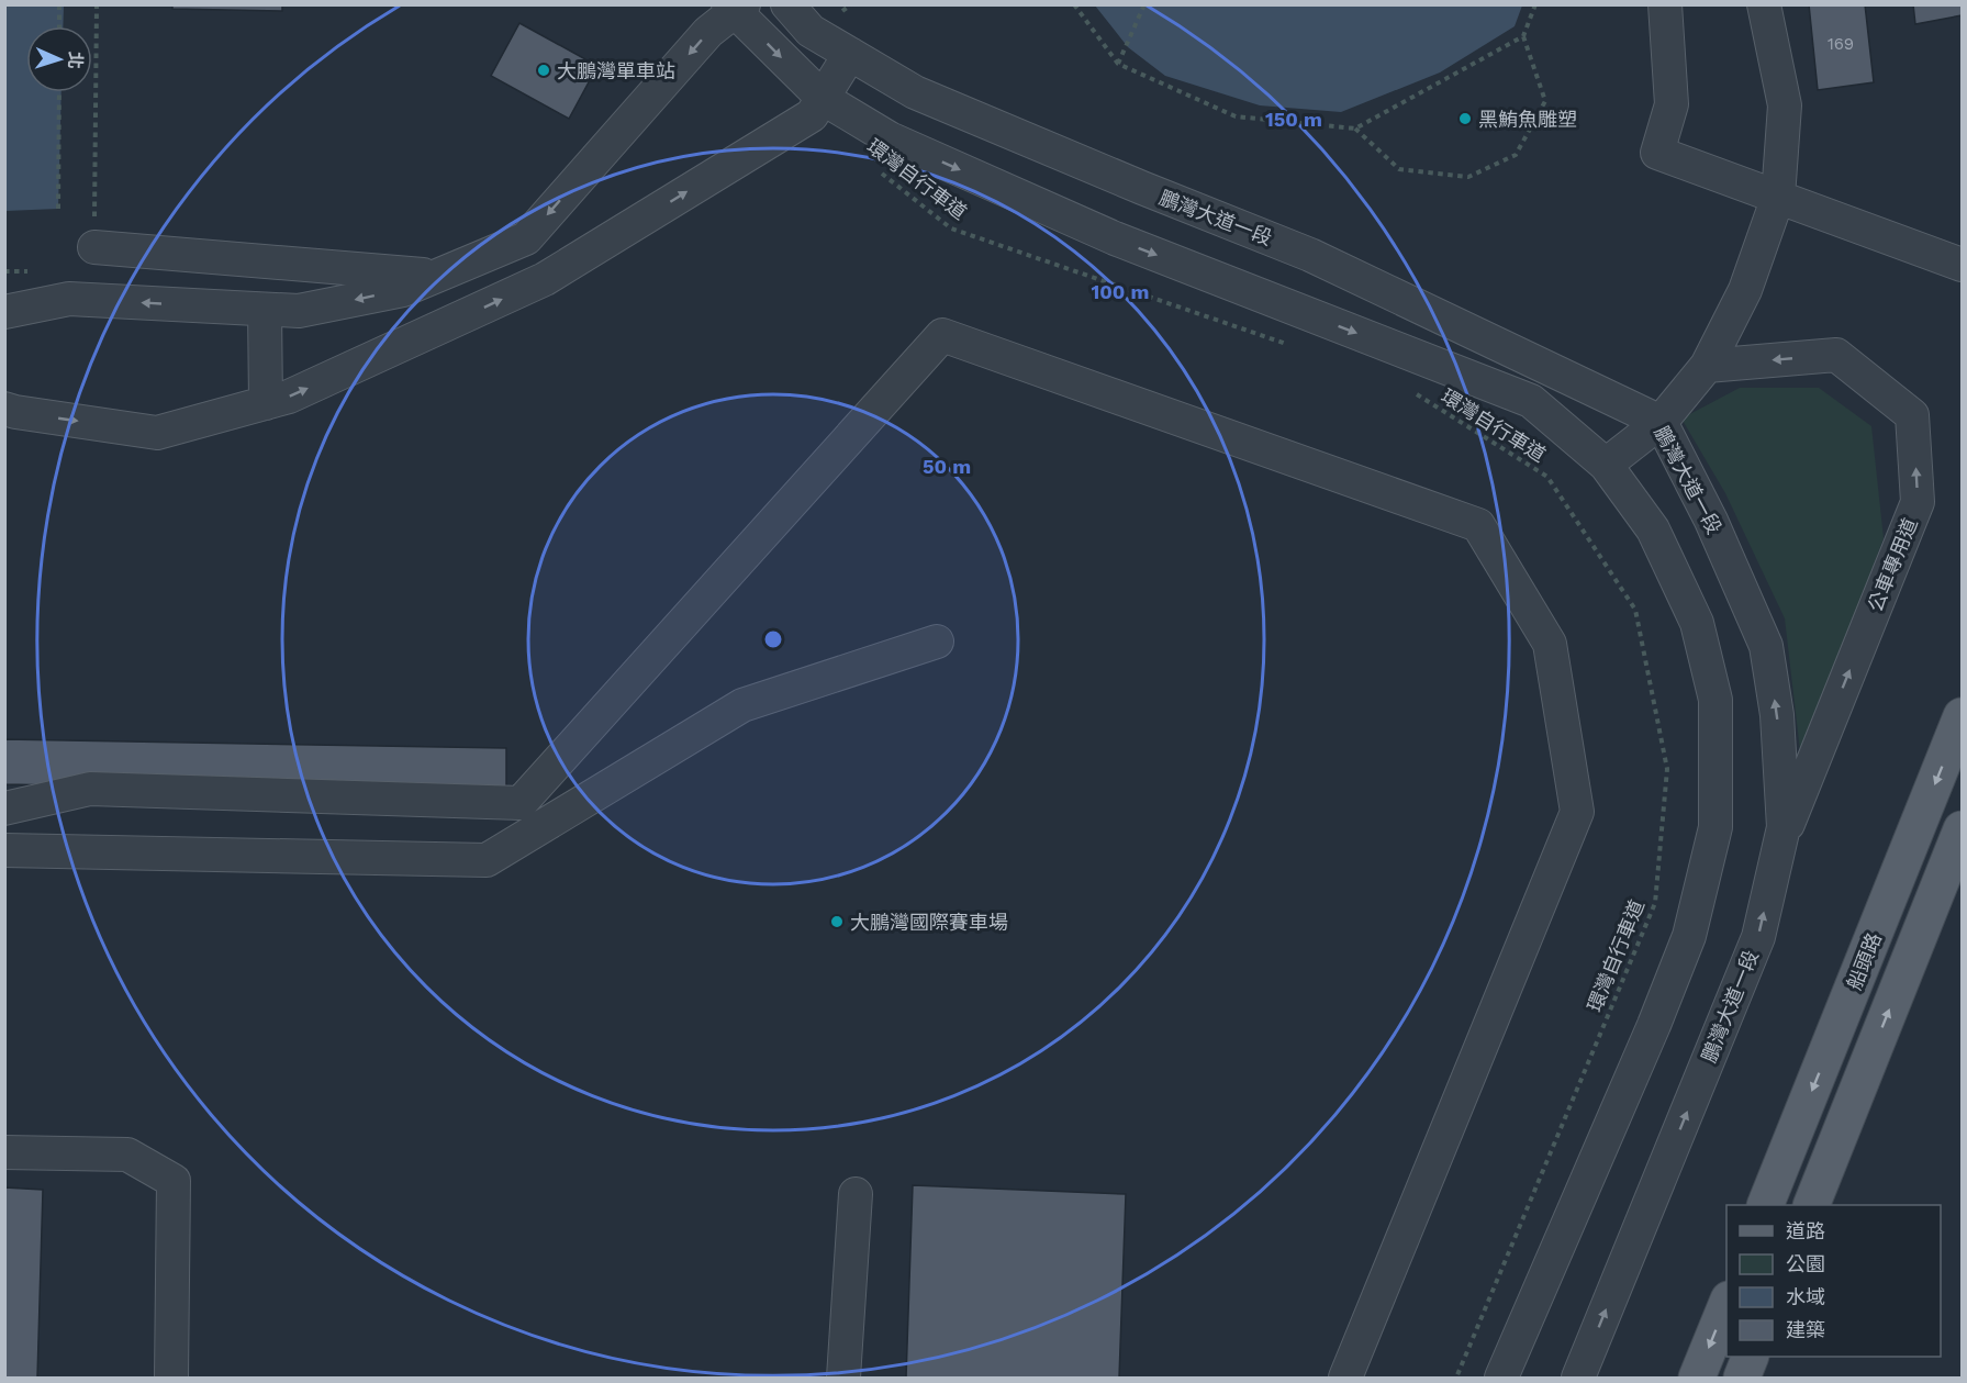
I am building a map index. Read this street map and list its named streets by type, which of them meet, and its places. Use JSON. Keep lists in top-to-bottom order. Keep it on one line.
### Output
{"streets":{"main road":["船頭路"],"street":["鵬灣大道一段","公車專用道"],"path":["環灣自行車道"]},"crossings":[["鵬灣大道一段","公車專用道"]],"places":["大鵬灣單車站","黑鮪魚雕塑","大鵬灣國際賽車場"],"house_numbers":["169"],"legend":["道路","公園","水域","建築"],"north":"right","rings":["150 m","100 m","50 m"]}
